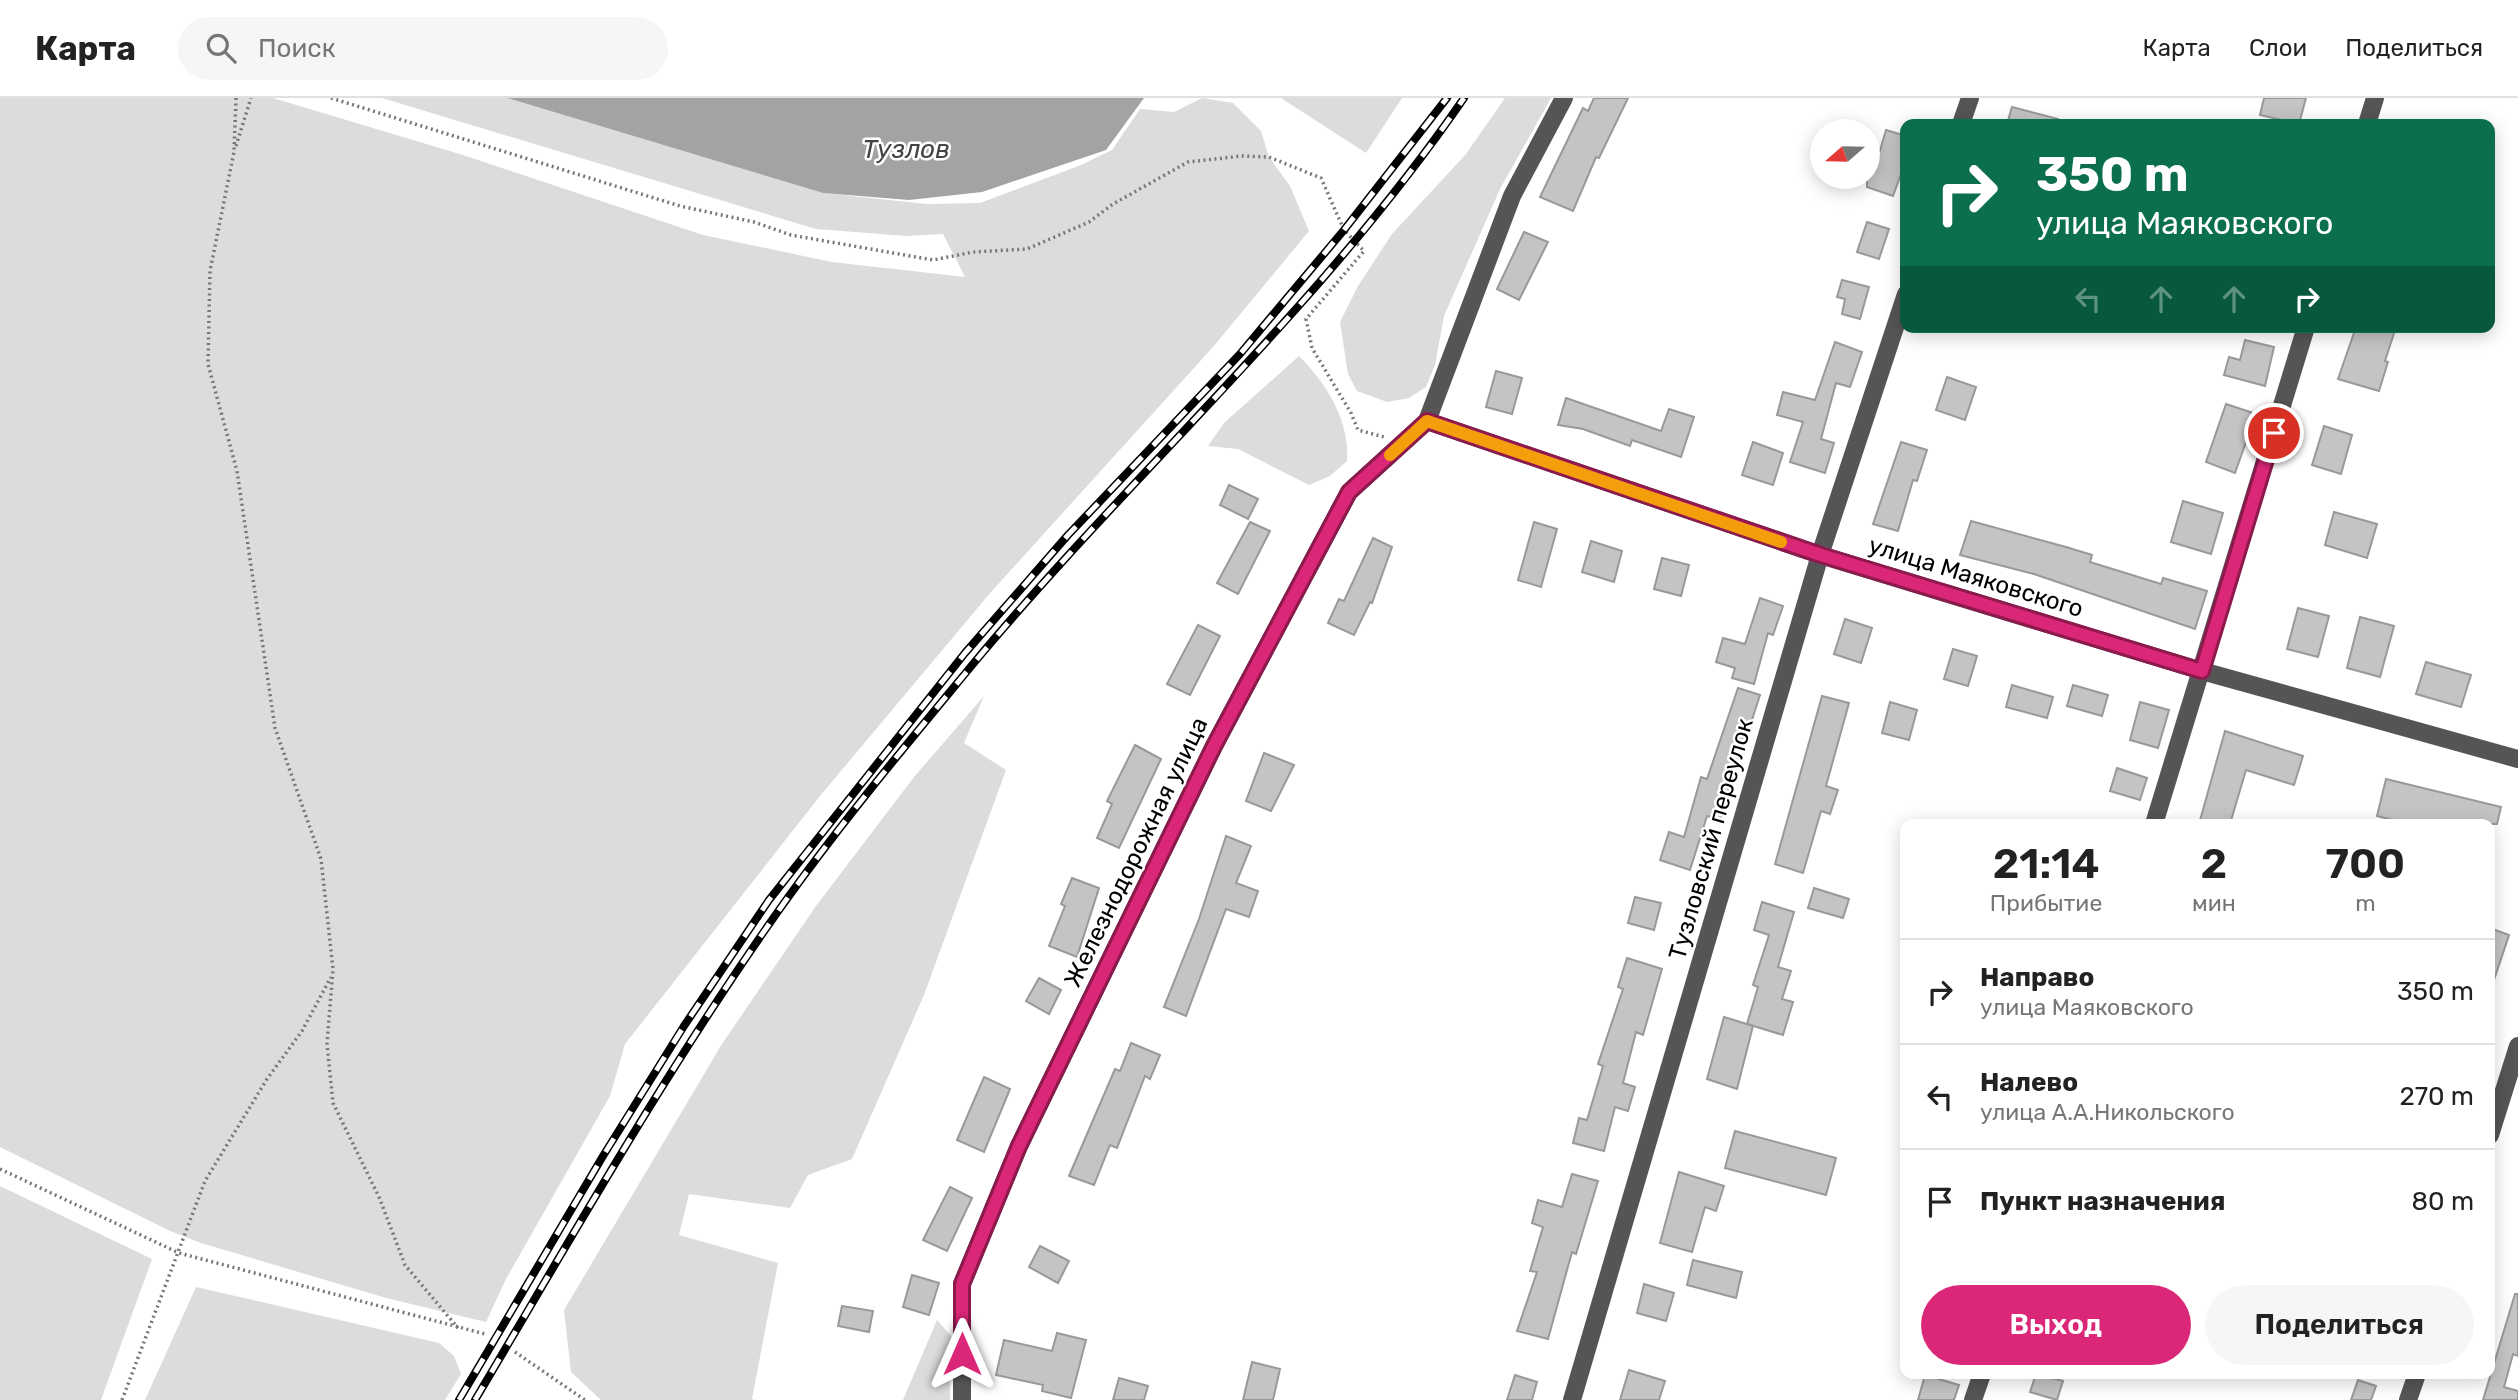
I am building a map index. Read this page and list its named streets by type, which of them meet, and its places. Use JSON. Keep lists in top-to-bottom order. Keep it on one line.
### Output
{"streets":{"street":["улица Маяковского","Тузловский переулок","Железнодорожная улица"]},"crossings":[["улица Маяковского","Тузловский переулок"],["улица Маяковского","Железнодорожная улица"]],"water":["Тузлов"],"north":"left","page":{"header":"Карта","search":"Поиск","nav":["Карта","Слои","Поделиться"],"turn":["350 m","улица Маяковского"],"eta":["21:14","Прибытие","2","мин","700","m"],"list":[{"name":"Направо","note":"улица Маяковского","value":"350 m"},{"name":"Налево","note":"улица А.А.Никольского","value":"270 m"},{"name":"Пункт назначения","value":"80 m"}],"buttons":["Выход","Поделиться"]}}
